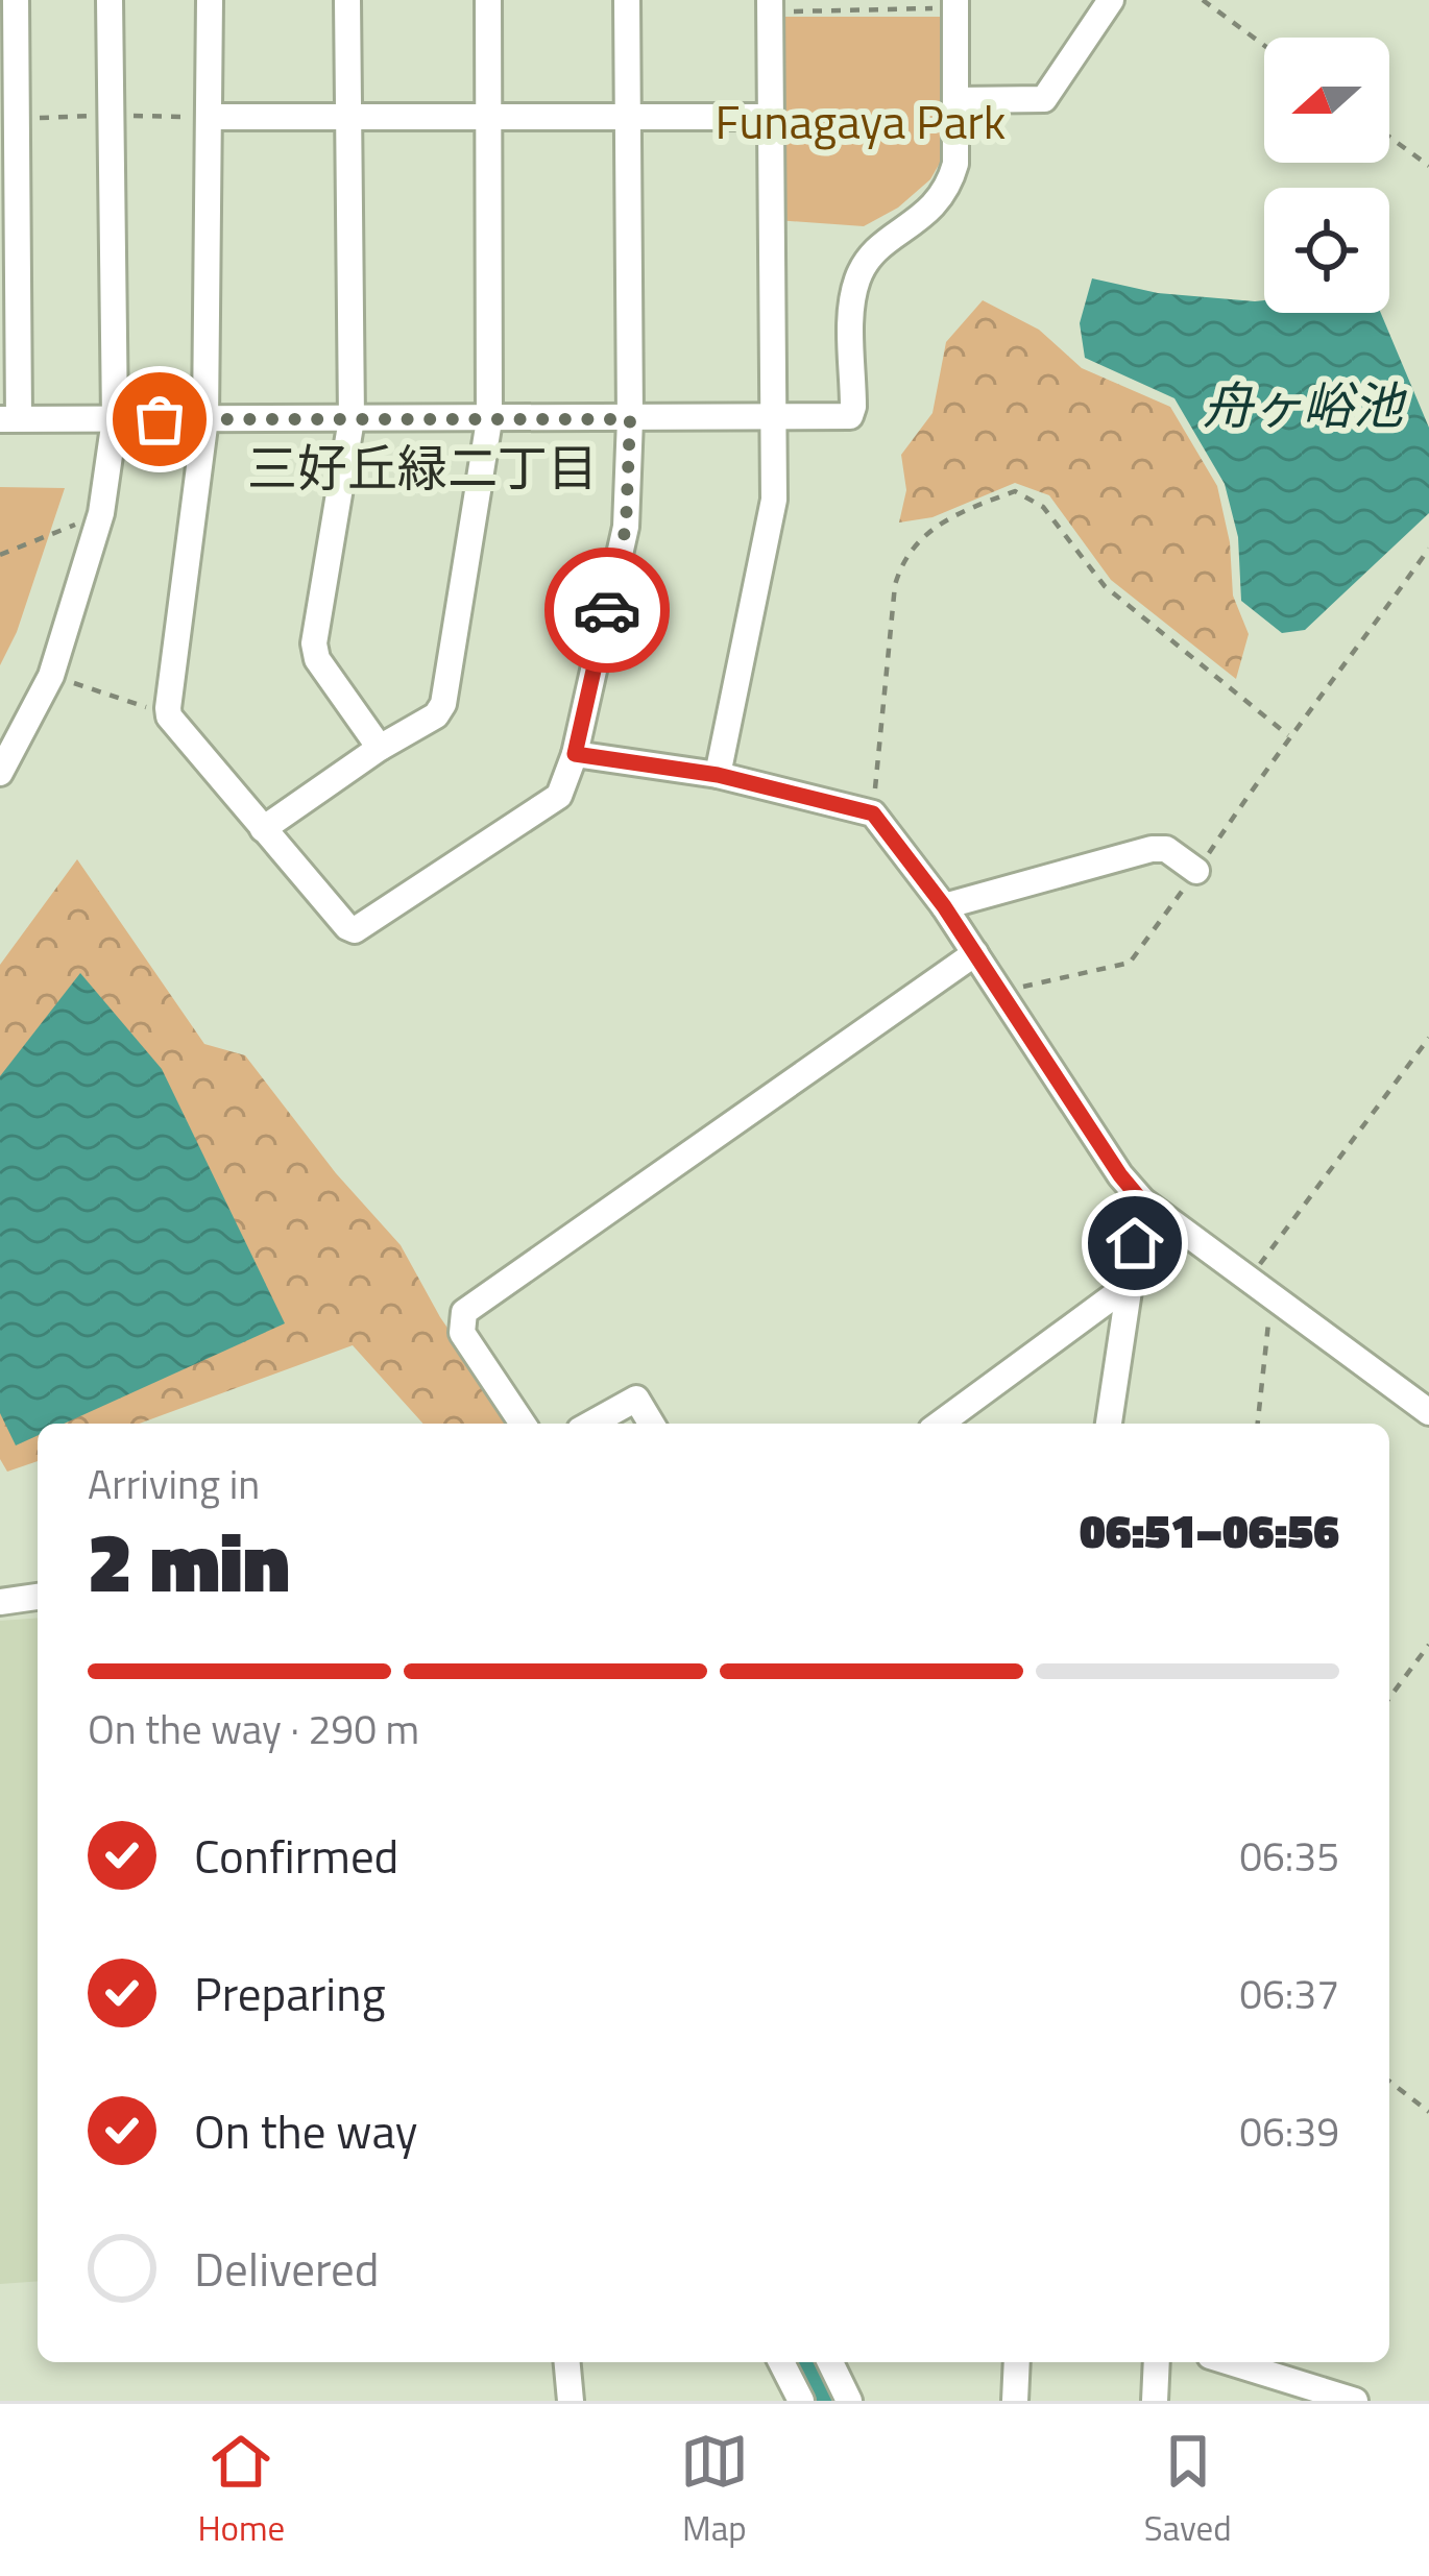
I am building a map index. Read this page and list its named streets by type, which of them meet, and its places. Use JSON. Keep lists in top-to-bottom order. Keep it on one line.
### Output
{"districts":["三好丘緑二丁目"],"water":["舟ヶ峪池"],"parks":["Funagaya Park"],"north":"left","page":{"heading":["2 min","Arriving in","06:51–06:56"],"bar":"On the way · 290 m","list":[["Confirmed","06:35"],["Preparing","06:37"],["On the way","06:39"],"Delivered"],"tabs":["Home","Map","Saved"]}}
